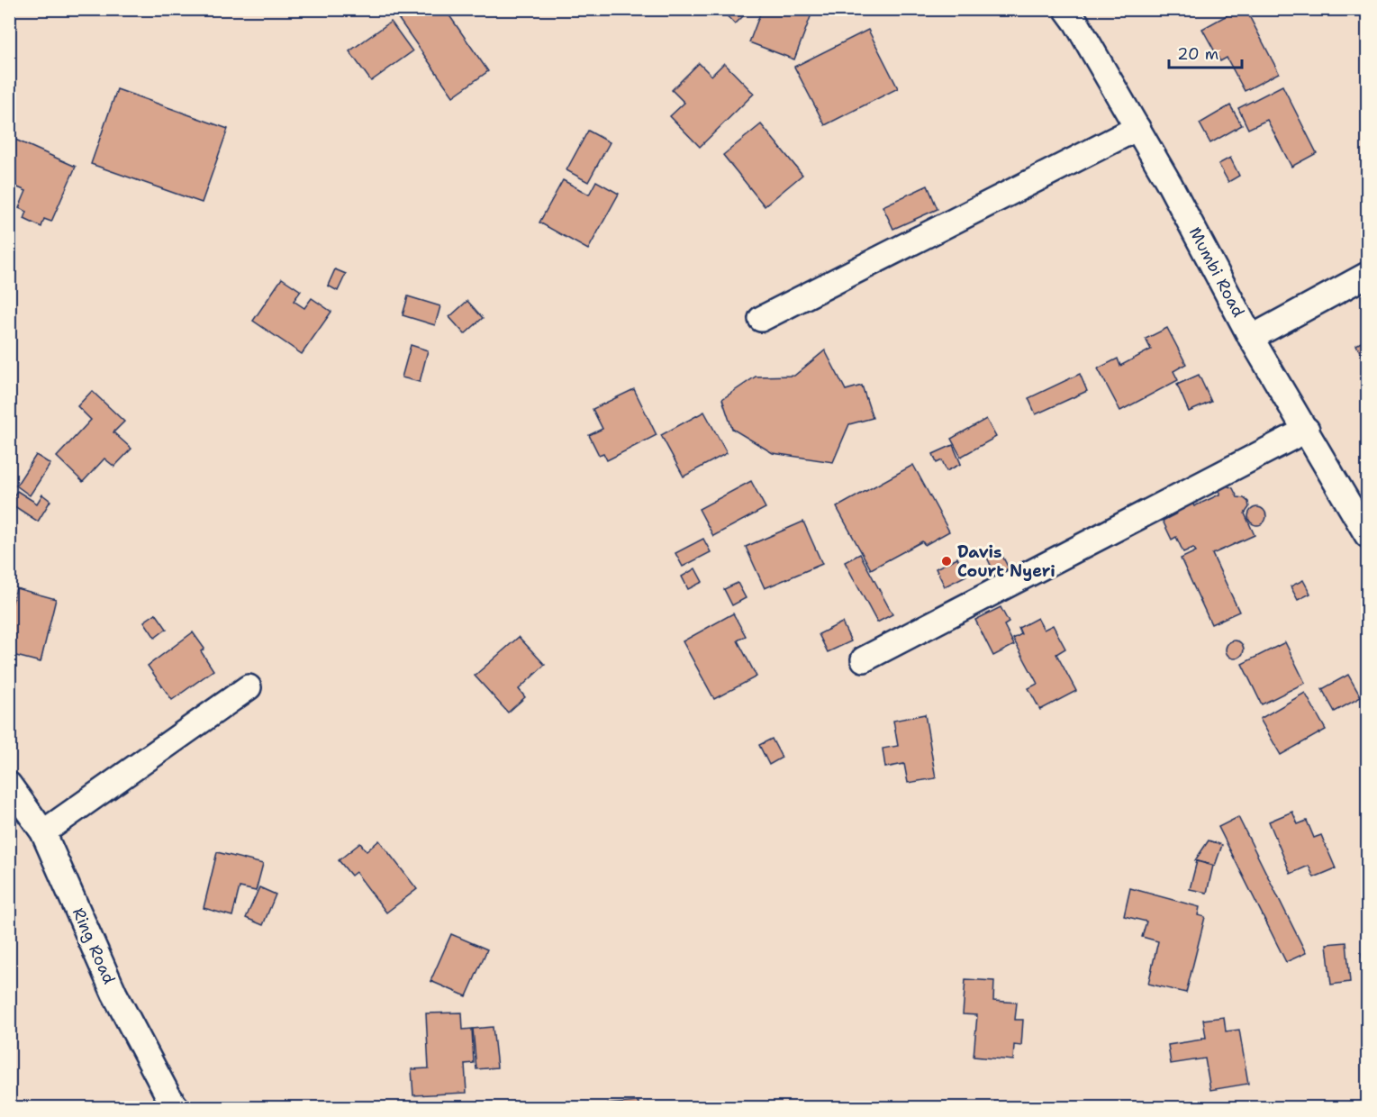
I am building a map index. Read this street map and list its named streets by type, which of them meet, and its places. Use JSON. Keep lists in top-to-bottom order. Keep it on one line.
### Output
{"streets":{"street":["Mumbi Road","Ring Road"]},"places":["Davis Court Nyeri"],"scale_bar":"20 m"}
